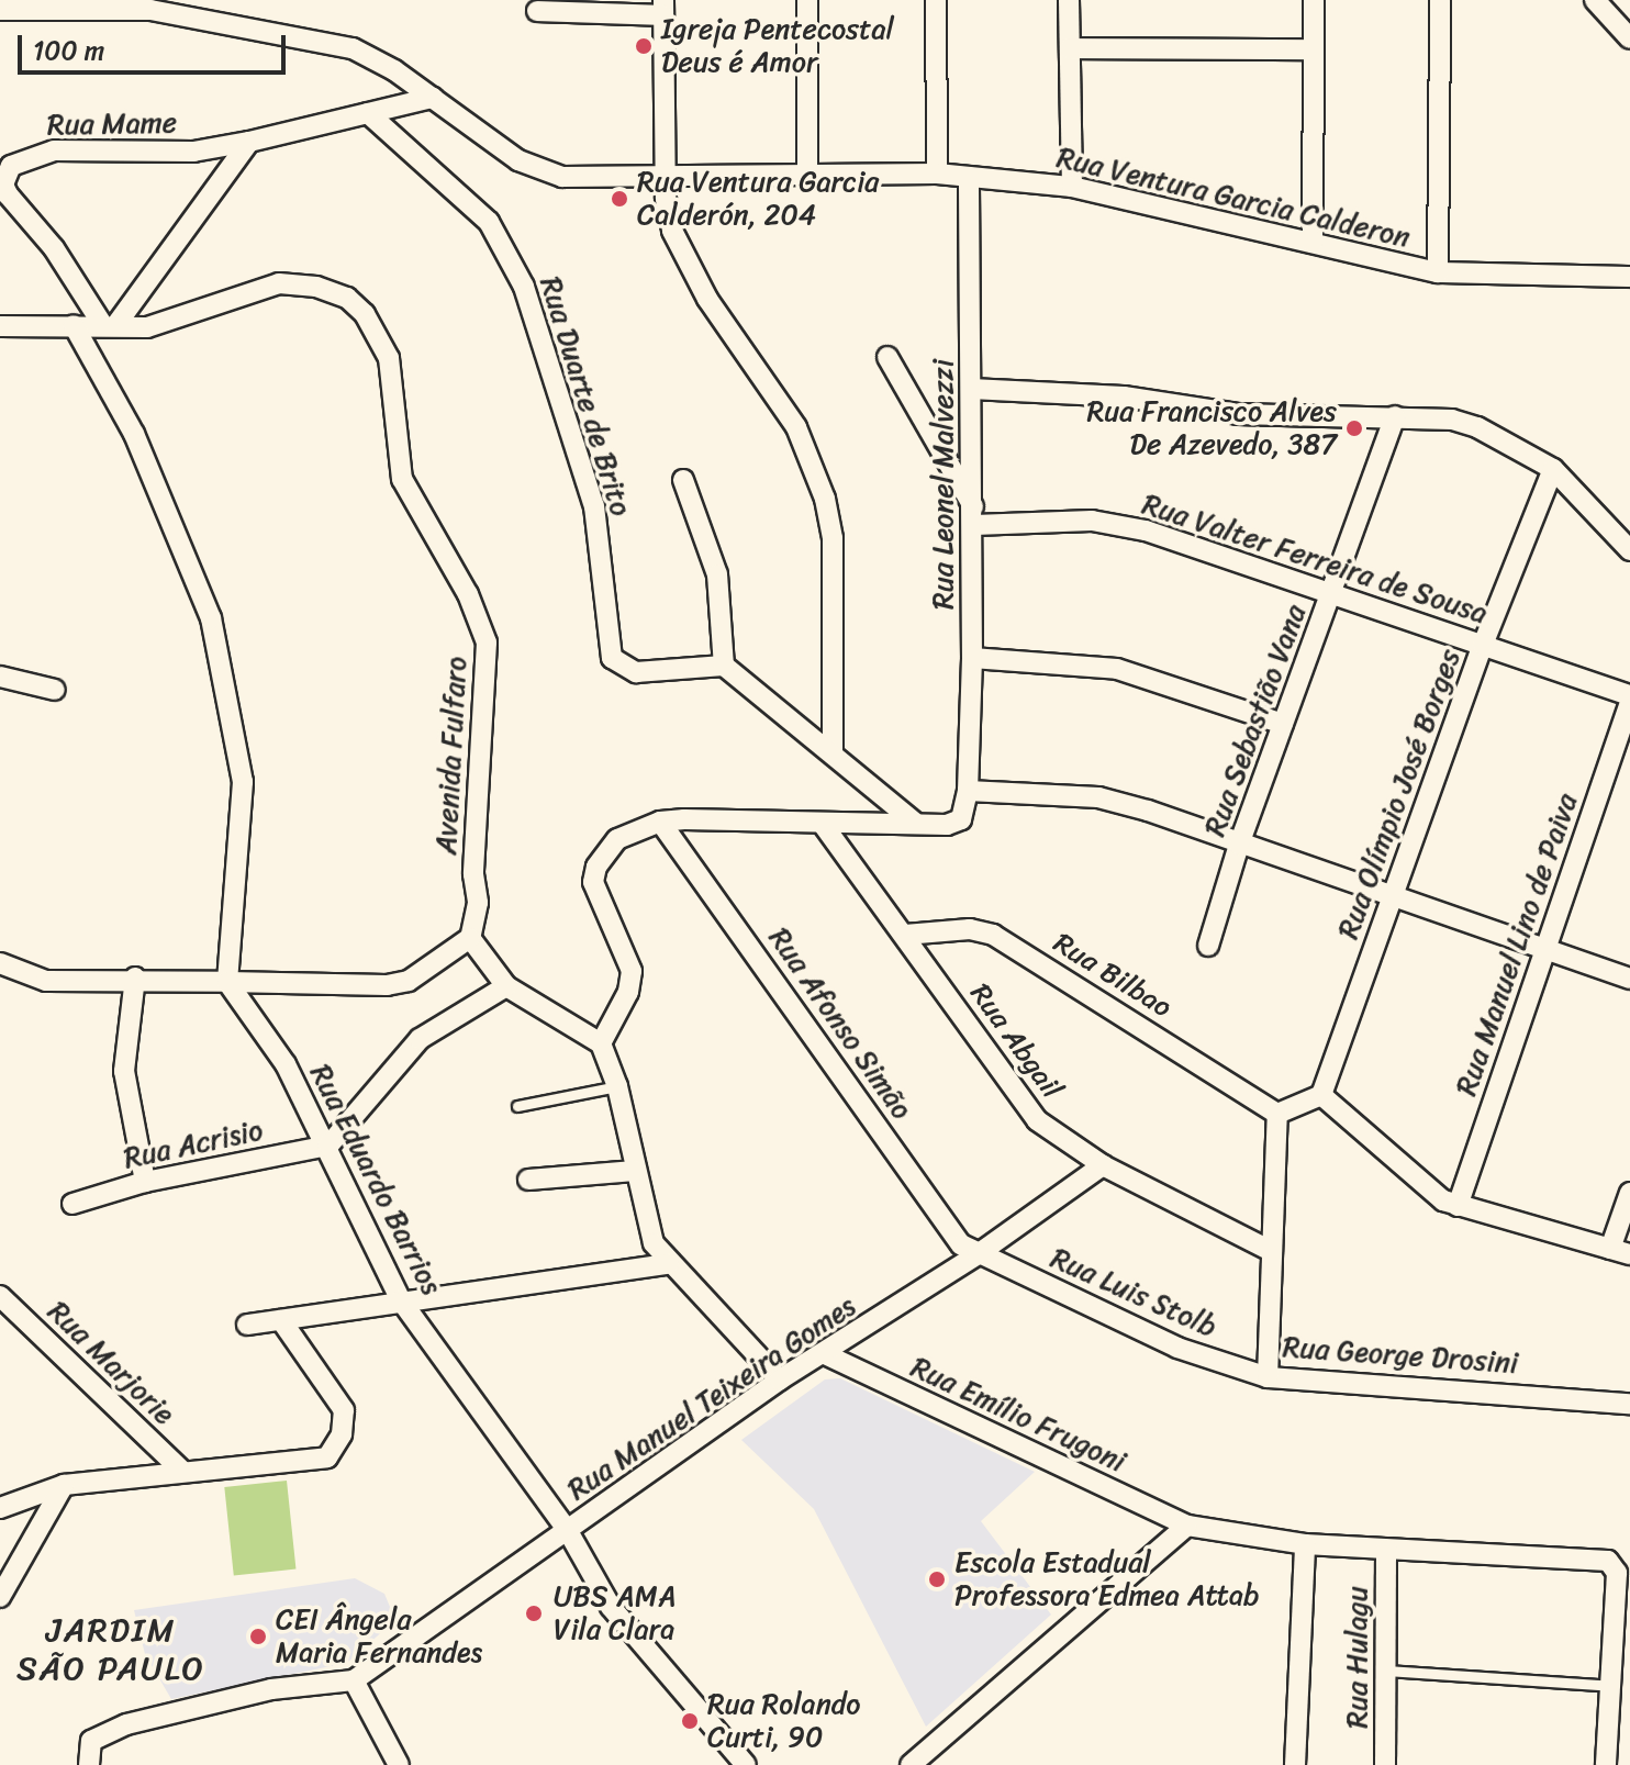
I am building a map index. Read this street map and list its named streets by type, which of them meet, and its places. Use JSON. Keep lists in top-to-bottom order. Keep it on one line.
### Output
{"streets":{"street":["Rua Mame","Rua Ventura Garcia Calderon","Rua Duarte de Brito","Rua Leonel Malvezzi","Rua Valter Ferreira de Sousa","Rua Sebastião Vana","Avenida Fulfaro","Rua Olímpio José Borges","Rua Manuel Lino de Paiva","Rua Bilbao","Rua Afonso Simão","Rua Abgail","Rua Acrisio","Rua Eduardo Barrios","Rua Luis Stolb","Rua George Drosini","Rua Marjorie","Rua Manuel Teixeira Gomes","Rua Emílio Frugoni","Rua Hulagu"]},"crossings":[["Rua Mame","Avenida Fulfaro"],["Rua Ventura Garcia Calderon","Rua Leonel Malvezzi"],["Rua Leonel Malvezzi","Rua Valter Ferreira de Sousa"],["Rua Valter Ferreira de Sousa","Rua Sebastião Vana"],["Rua Valter Ferreira de Sousa","Rua Olímpio José Borges"],["Rua Valter Ferreira de Sousa","Rua Manuel Lino de Paiva"],["Rua Bilbao","Rua Abgail"],["Rua Bilbao","Rua George Drosini"],["Rua Afonso Simão","Rua Luis Stolb"],["Rua Afonso Simão","Rua Manuel Teixeira Gomes"],["Rua Abgail","Rua George Drosini"],["Rua Abgail","Rua Manuel Teixeira Gomes"],["Rua Acrisio","Rua Eduardo Barrios"],["Rua Eduardo Barrios","Rua Manuel Teixeira Gomes"],["Rua Luis Stolb","Rua George Drosini"],["Rua Luis Stolb","Rua Manuel Teixeira Gomes"],["Rua Manuel Teixeira Gomes","Rua Emílio Frugoni"],["Rua Emílio Frugoni","Rua Hulagu"]],"districts":["JARDIM SÃO PAULO"],"places":["Igreja Pentecostal Deus é Amor","Rua Ventura Garcia Calderón, 204","Rua Francisco Alves De Azevedo, 387","Escola Estadual Professora Edmea Attab","UBS AMA Vila Clara","CEI Ângela Maria Fernandes","Rua Rolando Curti, 90"],"scale_bar":"100 m"}
